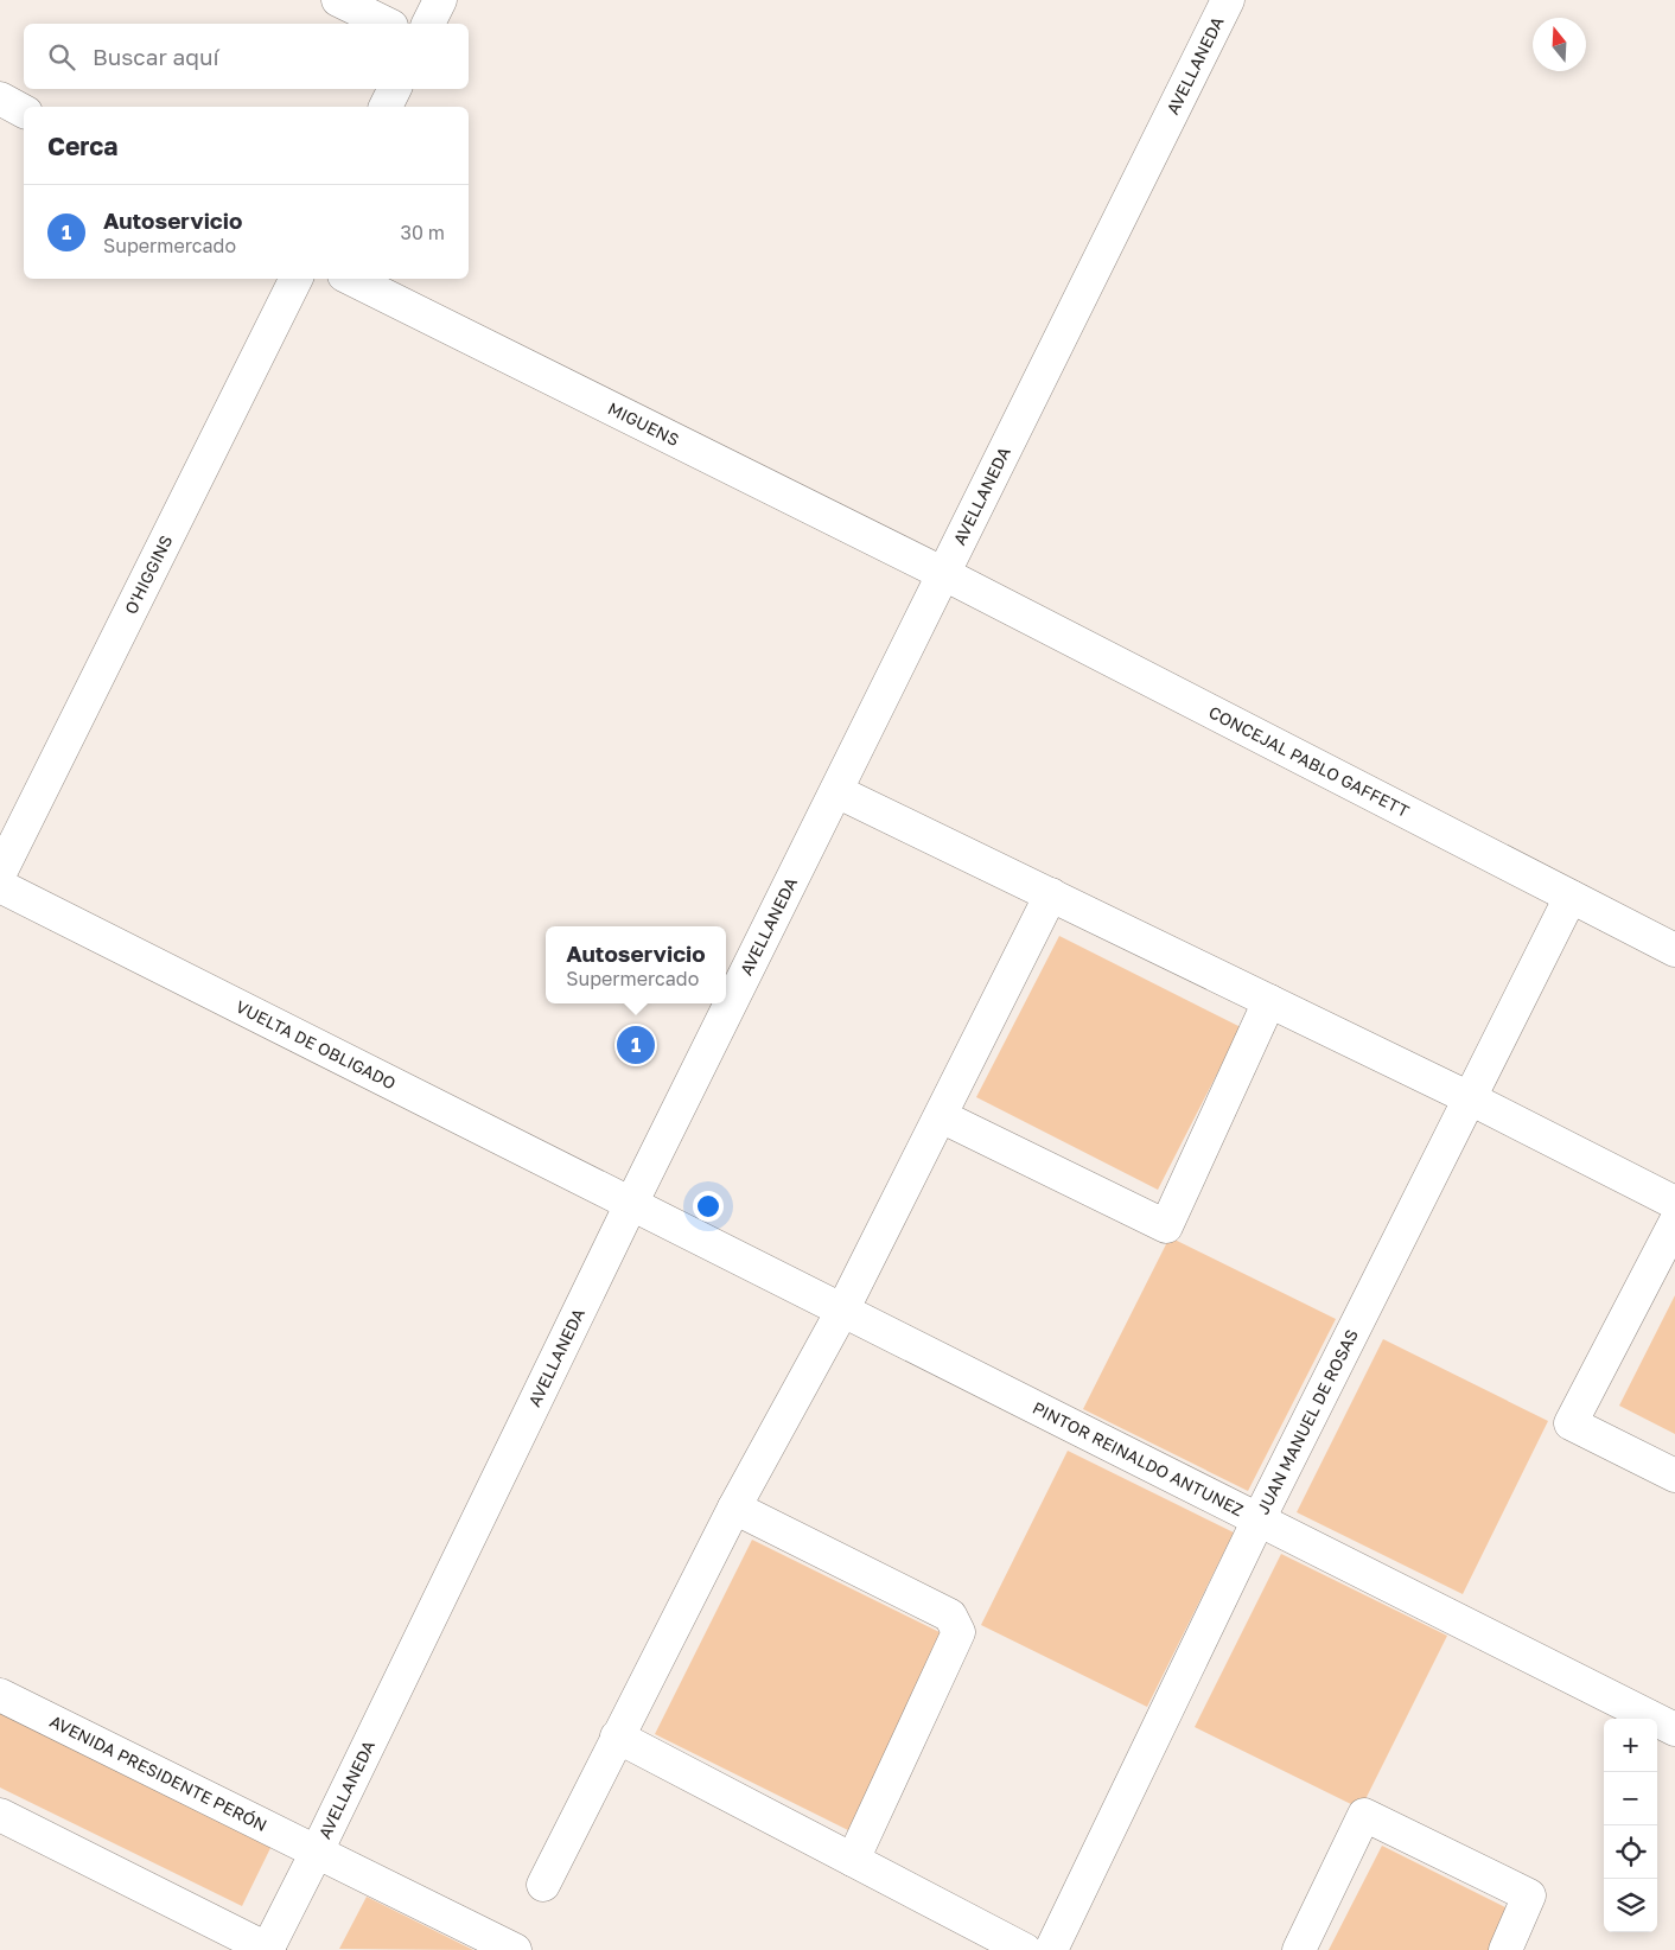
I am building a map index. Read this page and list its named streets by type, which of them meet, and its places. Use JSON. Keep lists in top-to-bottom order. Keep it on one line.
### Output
{"streets":{"street":["AVELLANEDA","MIGUENS","O'HIGGINS","CONCEJAL PABLO GAFFETT","VUELTA DE OBLIGADO","JUAN MANUEL DE ROSAS","PINTOR REINALDO ANTUNEZ","AVENIDA PRESIDENTE PERÓN"]},"crossings":[["AVELLANEDA","MIGUENS"],["AVELLANEDA","CONCEJAL PABLO GAFFETT"],["AVELLANEDA","VUELTA DE OBLIGADO"],["AVELLANEDA","PINTOR REINALDO ANTUNEZ"],["AVELLANEDA","AVENIDA PRESIDENTE PERÓN"],["MIGUENS","CONCEJAL PABLO GAFFETT"],["CONCEJAL PABLO GAFFETT","JUAN MANUEL DE ROSAS"],["VUELTA DE OBLIGADO","PINTOR REINALDO ANTUNEZ"],["JUAN MANUEL DE ROSAS","PINTOR REINALDO ANTUNEZ"]],"north":"top","page":{"search":"Buscar aquí","heading":"Cerca","list":[{"mark":"1","name":"Autoservicio","note":"Supermercado","value":"30 m"}],"popup":["Autoservicio","Supermercado"],"pins":"1","map_buttons":["+","−"]}}
